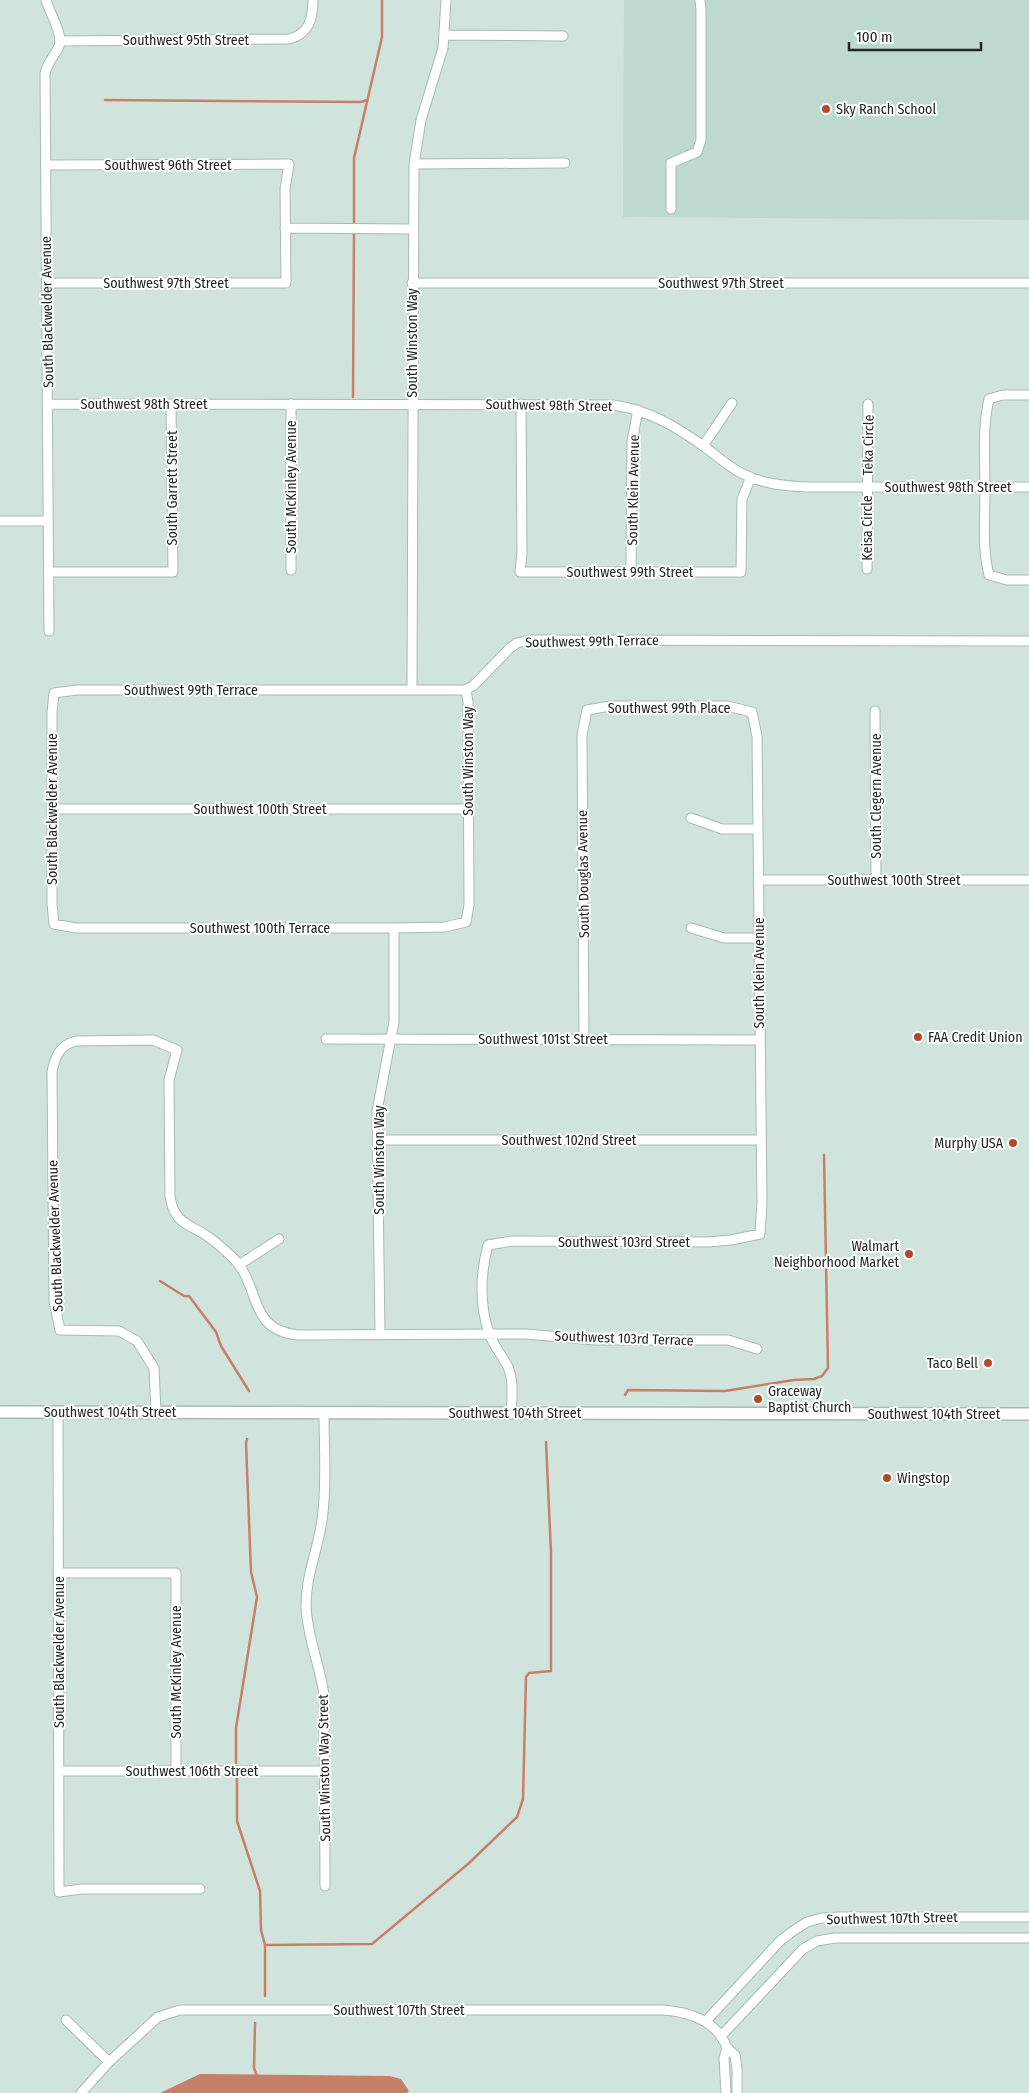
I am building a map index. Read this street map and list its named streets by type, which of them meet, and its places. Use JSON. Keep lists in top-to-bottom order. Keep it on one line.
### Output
{"streets":{"main road":["Southwest 104th Street"],"street":["Southwest 95th Street","Southwest 96th Street","Southwest 97th Street","South Blackwelder Avenue","South Winston Way","Southwest 98th Street","Teka Circle","South McKinley Avenue","South Garrett Street","South Klein Avenue","Keisa Circle","Southwest 99th Street","Southwest 99th Terrace","Southwest 99th Place","South Clegern Avenue","Southwest 100th Street","South Douglas Avenue","Southwest 100th Terrace","Southwest 101st Street","Southwest 102nd Street","Southwest 103rd Street","Southwest 103rd Terrace","South Winston Way Street","Southwest 106th Street","Southwest 107th Street"]},"crossings":[["Southwest 95th Street","South Blackwelder Avenue"],["Southwest 96th Street","Southwest 97th Street"],["Southwest 96th Street","South Blackwelder Avenue"],["Southwest 97th Street","South Blackwelder Avenue"],["Southwest 97th Street","South Winston Way"],["South Blackwelder Avenue","Southwest 98th Street"],["South Blackwelder Avenue","South McKinley Avenue"],["South Blackwelder Avenue","South Garrett Street"],["South Blackwelder Avenue","Southwest 99th Terrace"],["South Blackwelder Avenue","Southwest 100th Street"],["South Blackwelder Avenue","Southwest 100th Terrace"],["South Blackwelder Avenue","Southwest 104th Street"],["South Blackwelder Avenue","Southwest 106th Street"],["South Winston Way","Southwest 98th Street"],["South Winston Way","Southwest 99th Terrace"],["South Winston Way","Southwest 100th Street"],["South Winston Way","Southwest 100th Terrace"],["South Winston Way","Southwest 101st Street"],["South Winston Way","Southwest 102nd Street"],["Southwest 98th Street","Teka Circle"],["Southwest 98th Street","South McKinley Avenue"],["Southwest 98th Street","South Garrett Street"],["Southwest 98th Street","South Klein Avenue"],["Southwest 98th Street","Keisa Circle"],["Southwest 98th Street","Southwest 99th Street"],["Teka Circle","Keisa Circle"],["South McKinley Avenue","Southwest 106th Street"],["South Klein Avenue","Southwest 99th Street"],["South Klein Avenue","Southwest 99th Place"],["South Klein Avenue","Southwest 100th Street"],["South Klein Avenue","Southwest 101st Street"],["South Klein Avenue","Southwest 102nd Street"],["South Klein Avenue","Southwest 103rd Street"],["Southwest 99th Place","South Douglas Avenue"],["South Clegern Avenue","Southwest 100th Street"],["South Douglas Avenue","Southwest 101st Street"],["Southwest 103rd Street","Southwest 103rd Terrace"],["Southwest 104th Street","South Winston Way Street"],["South Winston Way Street","Southwest 106th Street"]],"places":["Sky Ranch School","FAA Credit Union","Murphy USA","Walmart Neighborhood Market","Taco Bell","Graceway Baptist Church","Wingstop"],"scale_bar":"100 m"}
